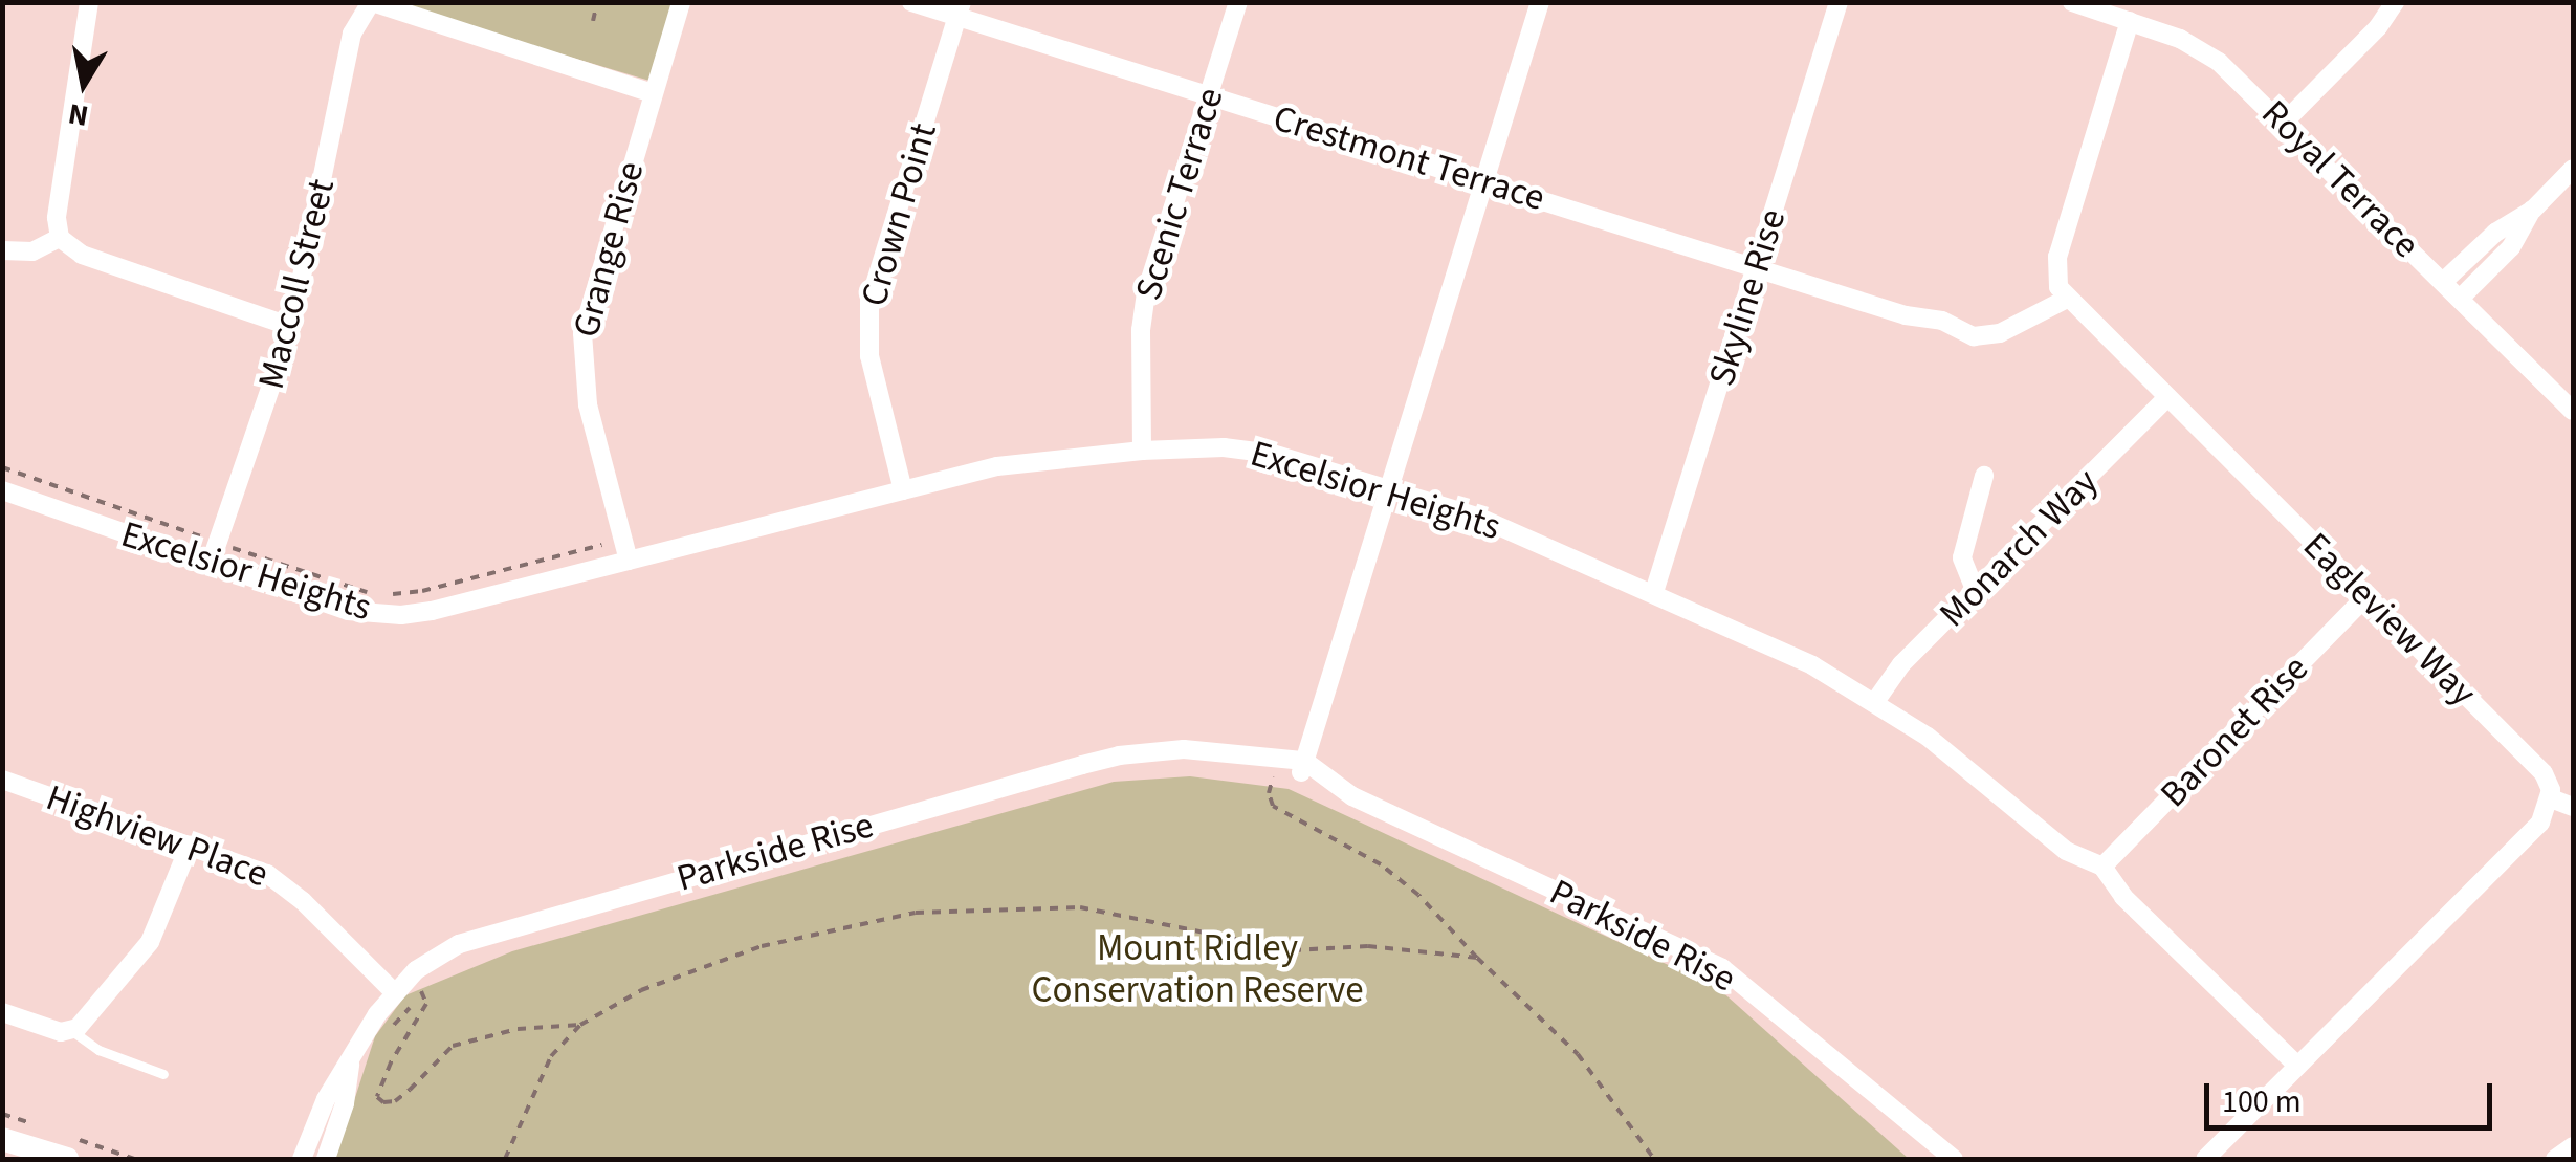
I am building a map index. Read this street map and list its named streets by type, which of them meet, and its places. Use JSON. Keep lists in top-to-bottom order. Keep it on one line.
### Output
{"streets":{"street":["Crestmont Terrace","Royal Terrace","Scenic Terrace","Crown Point","Grange Rise","Maccoll Street","Skyline Rise","Excelsior Heights","Monarch Way","Eagleview Way","Baronet Rise","Highview Place","Parkside Rise"]},"crossings":[["Crestmont Terrace","Scenic Terrace"],["Crestmont Terrace","Crown Point"],["Crestmont Terrace","Skyline Rise"],["Crestmont Terrace","Eagleview Way"],["Scenic Terrace","Excelsior Heights"],["Crown Point","Excelsior Heights"],["Grange Rise","Excelsior Heights"],["Maccoll Street","Excelsior Heights"],["Skyline Rise","Excelsior Heights"],["Excelsior Heights","Monarch Way"],["Excelsior Heights","Baronet Rise"],["Monarch Way","Eagleview Way"],["Eagleview Way","Baronet Rise"],["Highview Place","Parkside Rise"]],"parks":["Mount Ridley Conservation Reserve"],"scale_bar":"100 m","north":"bottom"}
